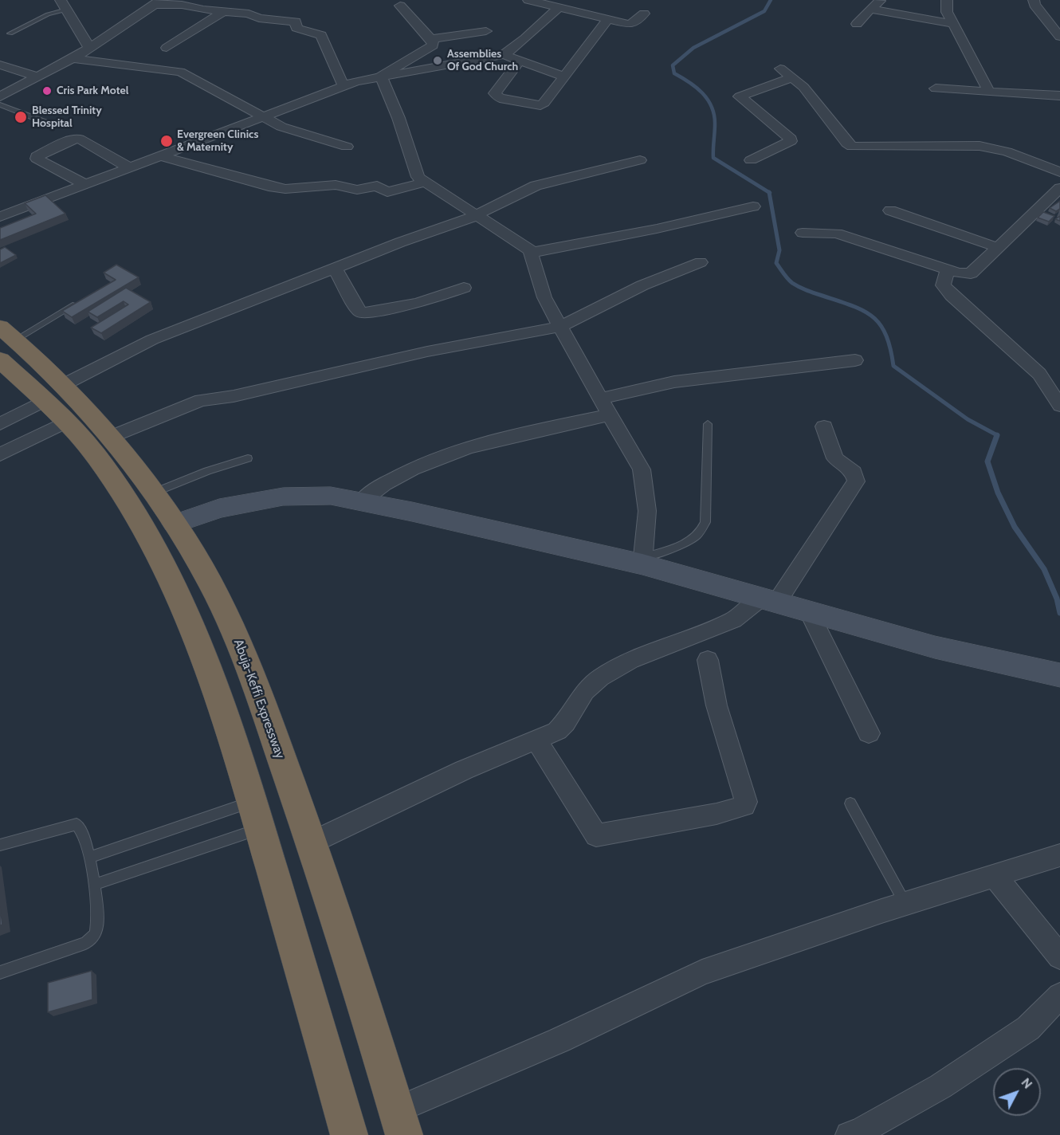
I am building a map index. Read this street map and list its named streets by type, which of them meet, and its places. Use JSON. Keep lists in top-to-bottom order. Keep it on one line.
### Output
{"streets":{"highway":["Abuja-Keffi Expressway"]},"places":["Assemblies Of God Church","Cris Park Motel","Blessed Trinity Hospital","Evergreen Clinics & Maternity"],"north":"top right"}
